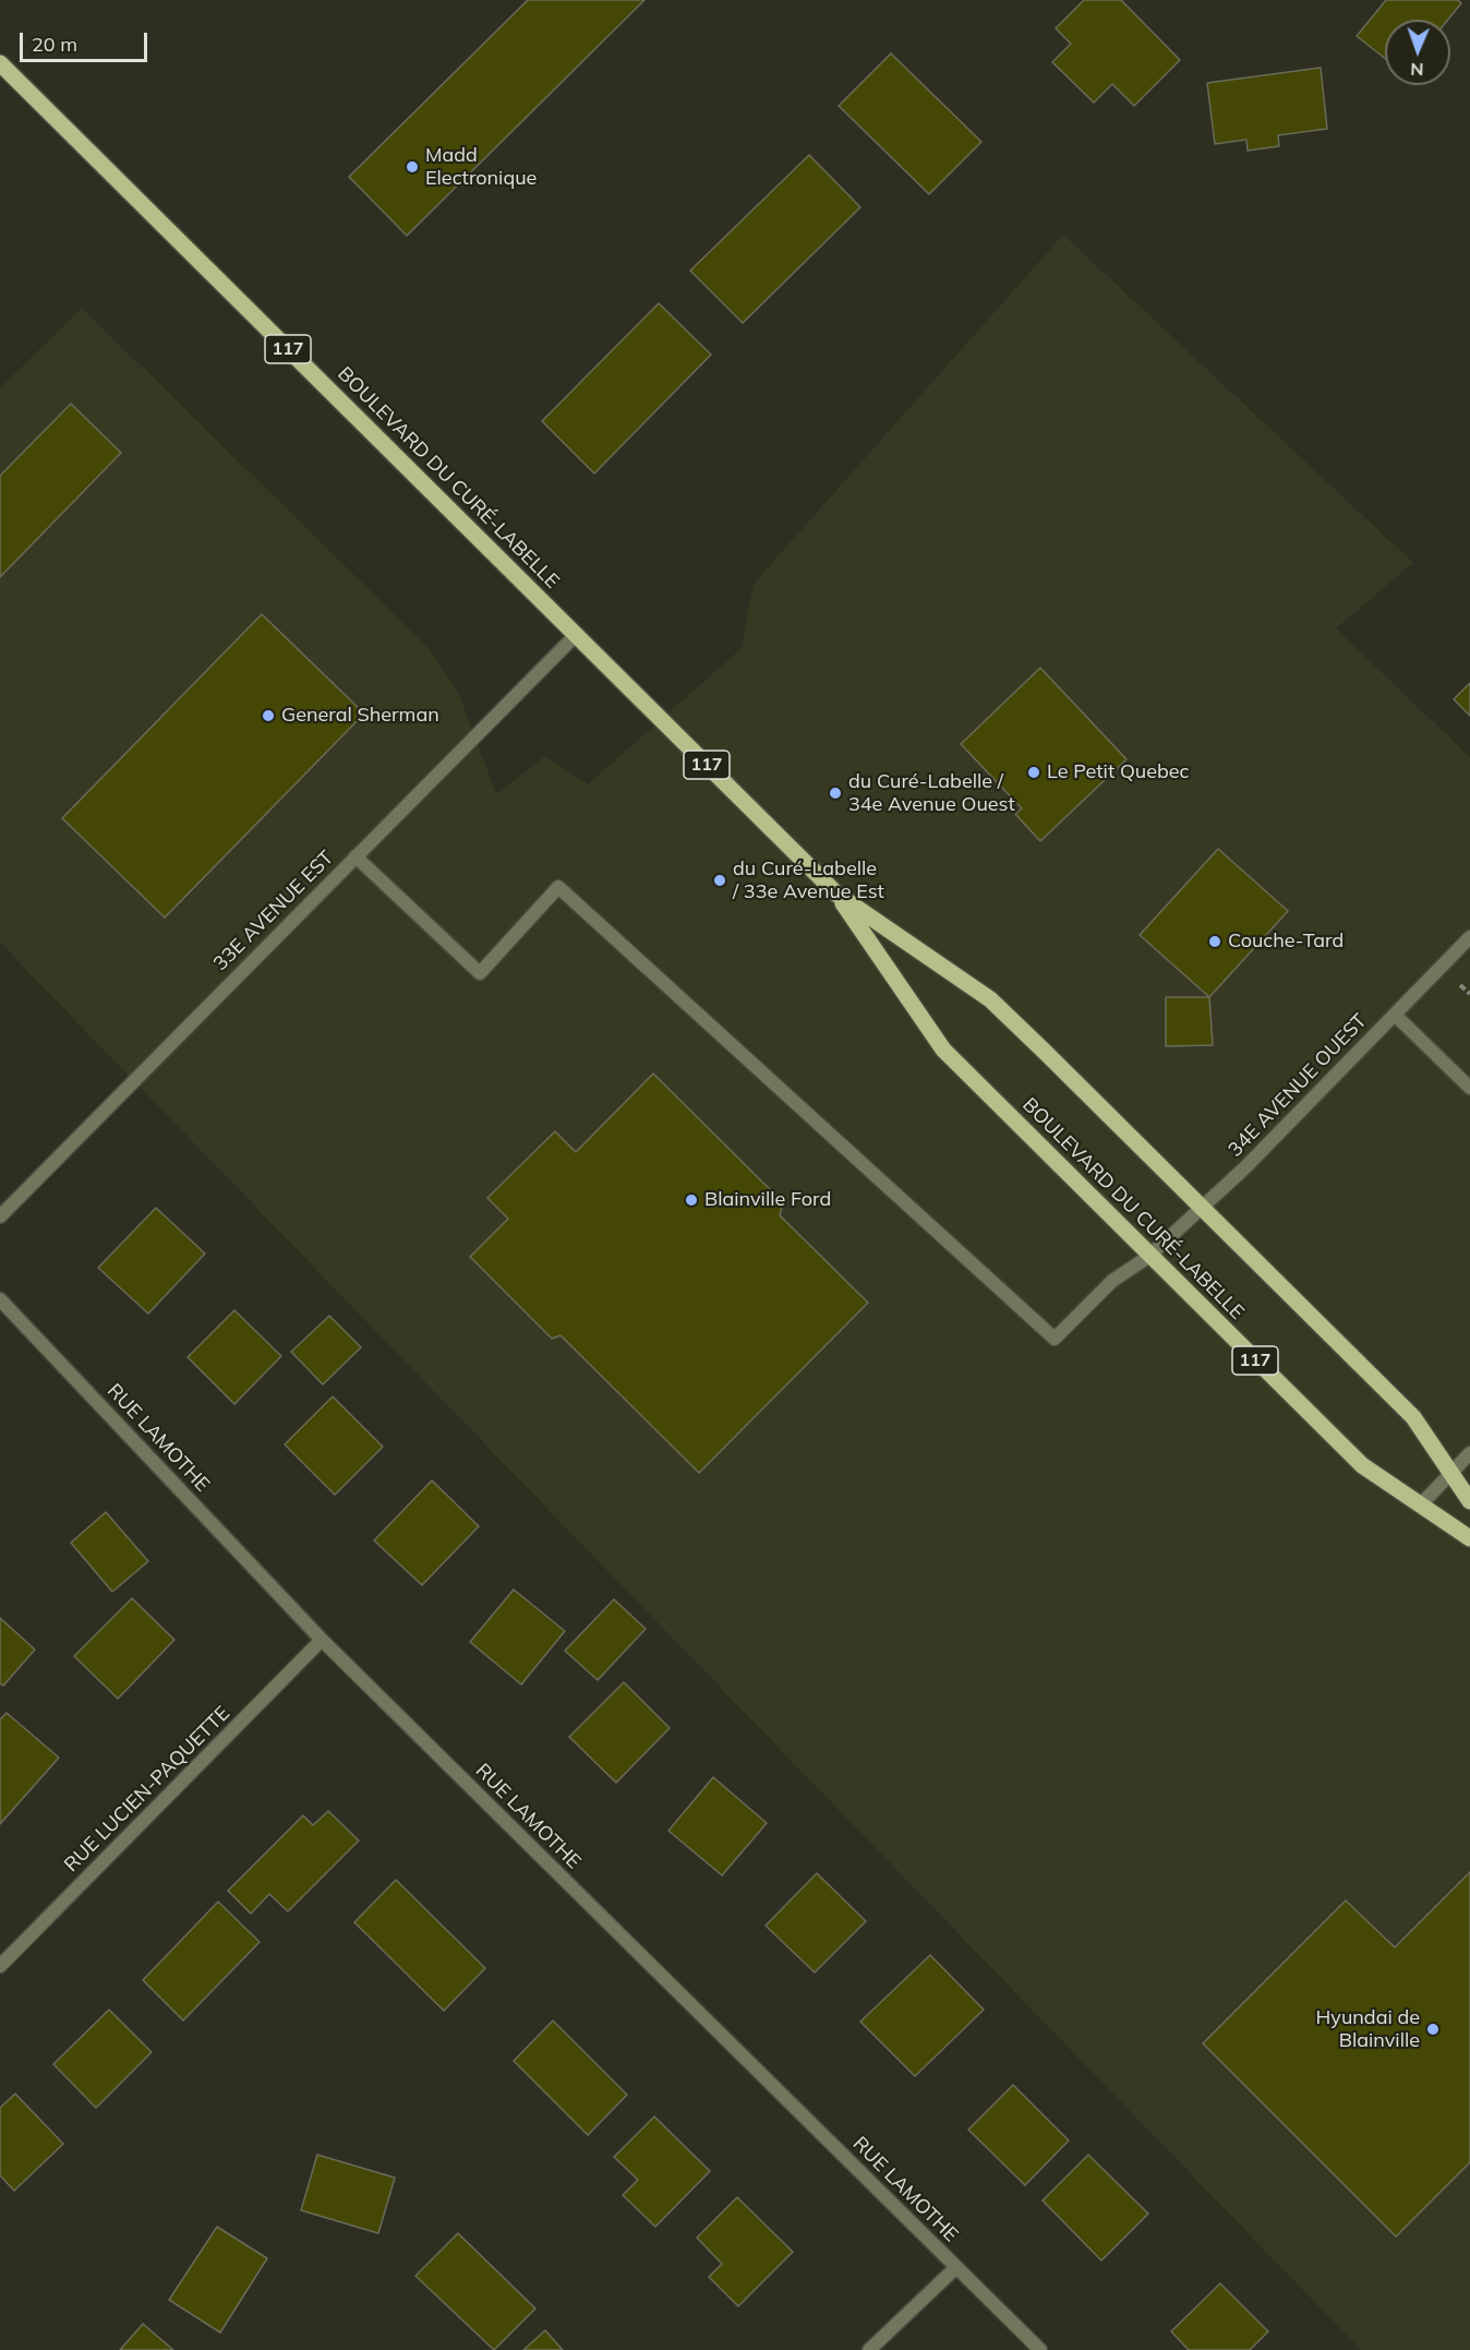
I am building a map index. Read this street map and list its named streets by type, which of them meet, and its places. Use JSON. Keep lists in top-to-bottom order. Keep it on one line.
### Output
{"streets":{"main road":["117","BOULEVARD DU CURÉ-LABELLE"],"street":["33E AVENUE EST","34E AVENUE OUEST","RUE LAMOTHE","RUE LUCIEN-PAQUETTE"]},"crossings":[["BOULEVARD DU CURÉ-LABELLE","33E AVENUE EST"],["BOULEVARD DU CURÉ-LABELLE","34E AVENUE OUEST"],["33E AVENUE EST","34E AVENUE OUEST"],["RUE LAMOTHE","RUE LUCIEN-PAQUETTE"]],"places":["Madd Electronique","General Sherman","Le Petit Quebec","du Curé-Labelle / 34e Avenue Ouest","du Curé-Labelle / 33e Avenue Est","Couche-Tard","Blainville Ford","Hyundai de Blainville"],"scale_bar":"20 m","north":"bottom"}
